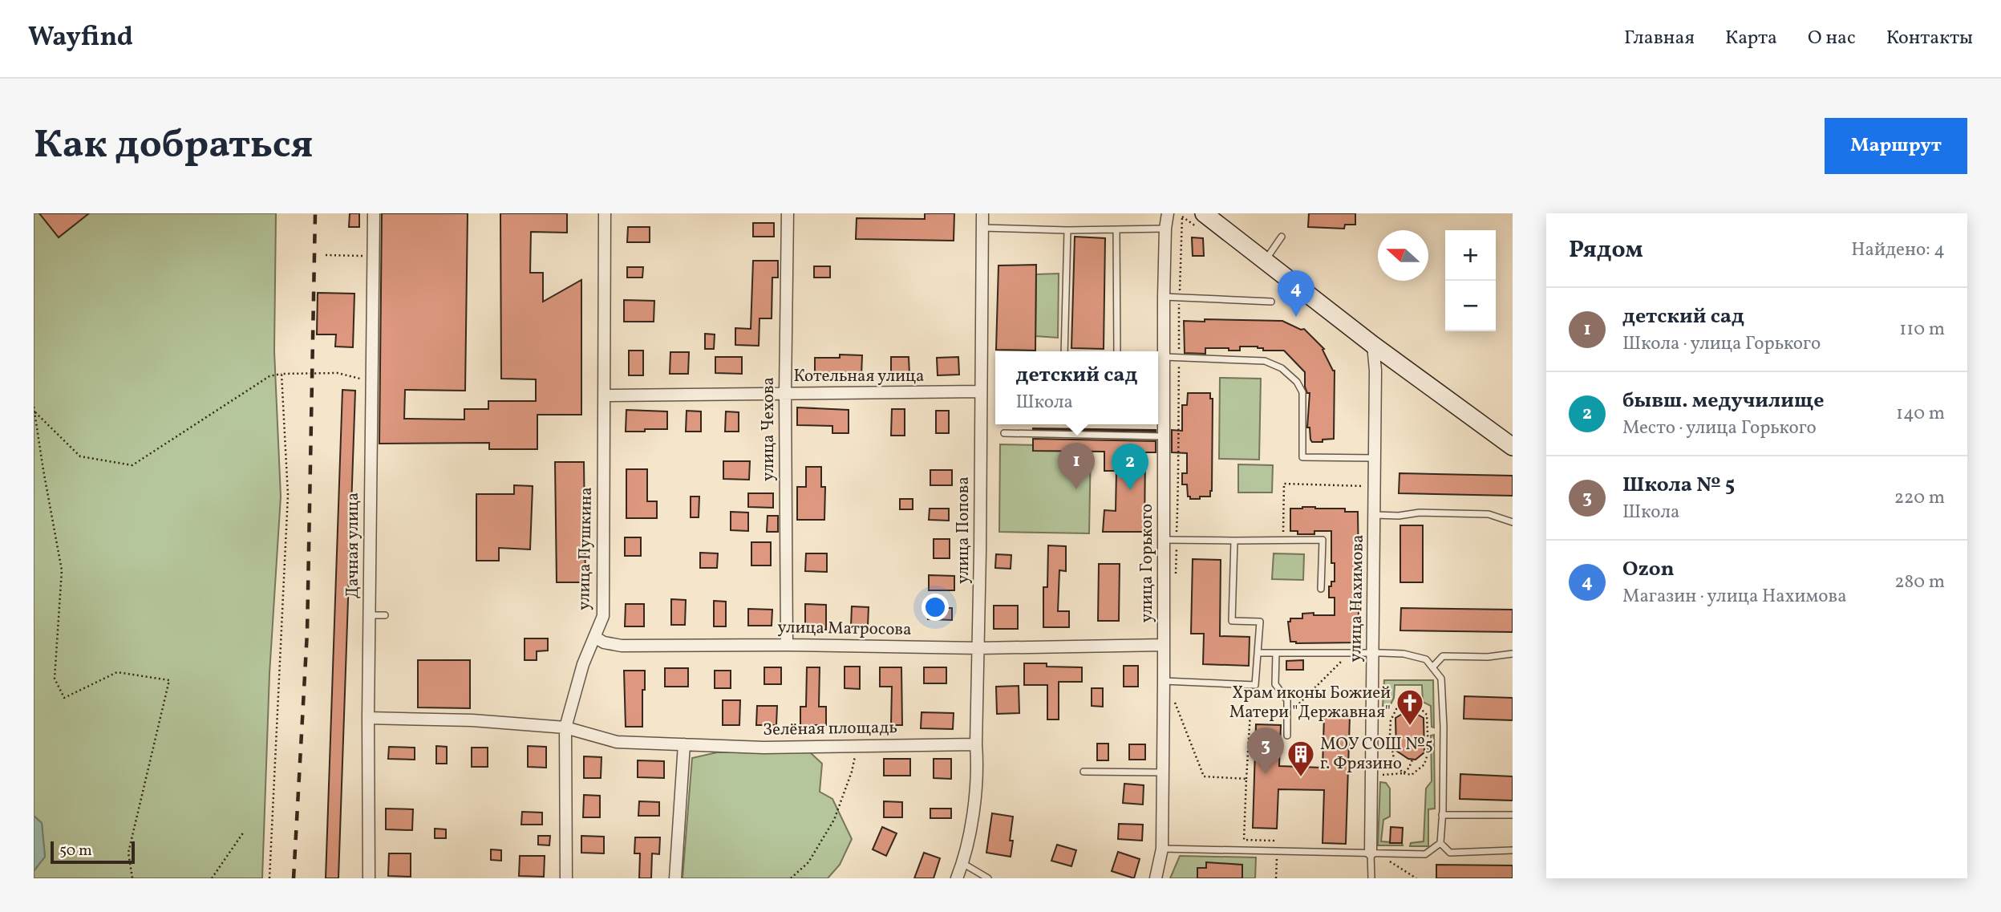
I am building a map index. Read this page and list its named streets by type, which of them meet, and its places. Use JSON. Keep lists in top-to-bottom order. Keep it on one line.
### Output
{"streets":{"street":["Котельная улица","улица Чехова","улица Попова","Дачная улица","улица Пушкина","улица Горького","улица Нахимова","улица Матросова","Зелёная площадь"]},"crossings":[["Котельная улица","улица Чехова"],["Котельная улица","улица Попова"],["Котельная улица","улица Пушкина"],["улица Чехова","улица Матросова"],["улица Попова","улица Матросова"],["улица Попова","Зелёная площадь"],["Дачная улица","Зелёная площадь"],["улица Пушкина","улица Матросова"],["улица Пушкина","Зелёная площадь"],["улица Горького","улица Матросова"]],"places":{"church":["Храм иконы Божией Матери \"Державная\""],"building":["МОУ СОШ №5 г. Фрязино"]},"scale_bar":"50 m","north":"left","page":{"header":"Wayfind","nav":["Главная","Карта","О нас","Контакты"],"buttons":"Маршрут","title":"Как добраться","heading":["Рядом","Найдено: 4"],"map_buttons":["+","−"],"pins":["4","1","2","3"],"list":[{"mark":"1","name":"детский сад","note":"Школа · улица Горького","value":"110 m"},{"mark":"2","name":"бывш. медучилище","note":"Место · улица Горького","value":"140 m"},{"mark":"3","name":"Школа № 5","note":"Школа","value":"220 m"},{"mark":"4","name":"Ozon","note":"Магазин · улица Нахимова","value":"280 m"}],"popup":["детский сад","Школа"],"scale":"50 m"}}
